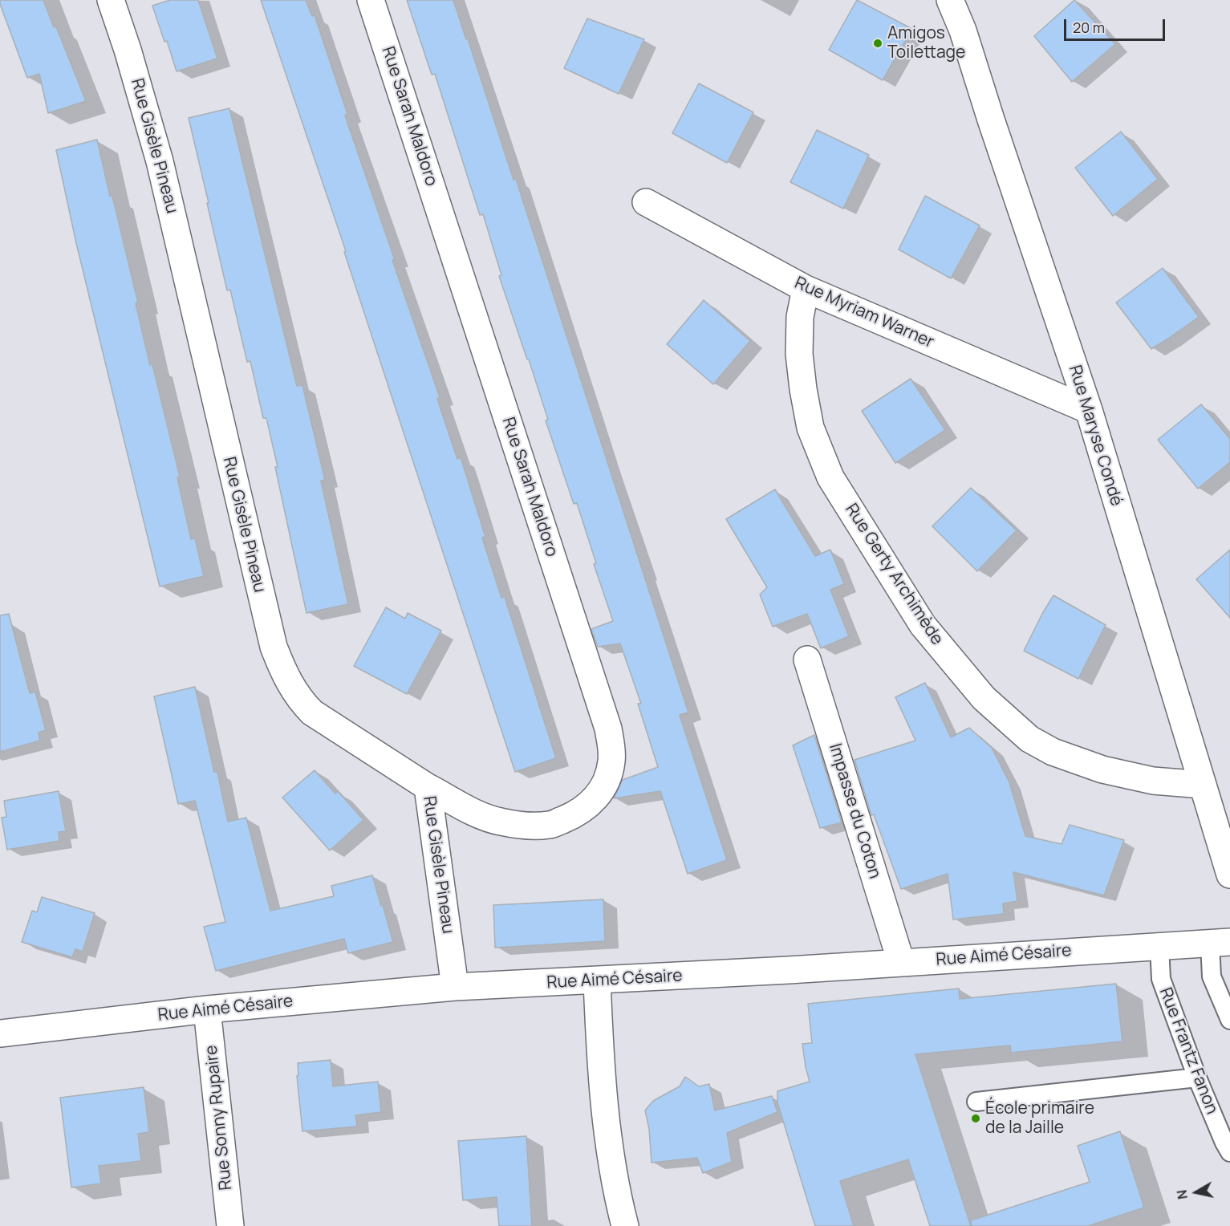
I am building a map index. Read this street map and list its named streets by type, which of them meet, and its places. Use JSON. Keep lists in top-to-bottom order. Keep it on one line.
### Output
{"streets":{"street":["Rue Sarah Maldoro","Rue Gisèle Pineau","Rue Myriam Warner","Rue Maryse Condé","Rue Gerty Archimède","Impasse du Coton","Rue Aimé Césaire","Rue Sonny Rupaire"],"lane":["Rue Frantz Fanon"]},"crossings":[["Rue Sarah Maldoro","Rue Gisèle Pineau"],["Rue Gisèle Pineau","Rue Aimé Césaire"],["Rue Myriam Warner","Rue Maryse Condé"],["Rue Myriam Warner","Rue Gerty Archimède"],["Rue Maryse Condé","Rue Gerty Archimède"],["Impasse du Coton","Rue Aimé Césaire"],["Rue Aimé Césaire","Rue Frantz Fanon"],["Rue Aimé Césaire","Rue Sonny Rupaire"]],"places":["Amigos Toilettage","École primaire de la Jaille"],"scale_bar":"20 m","north":"left"}
